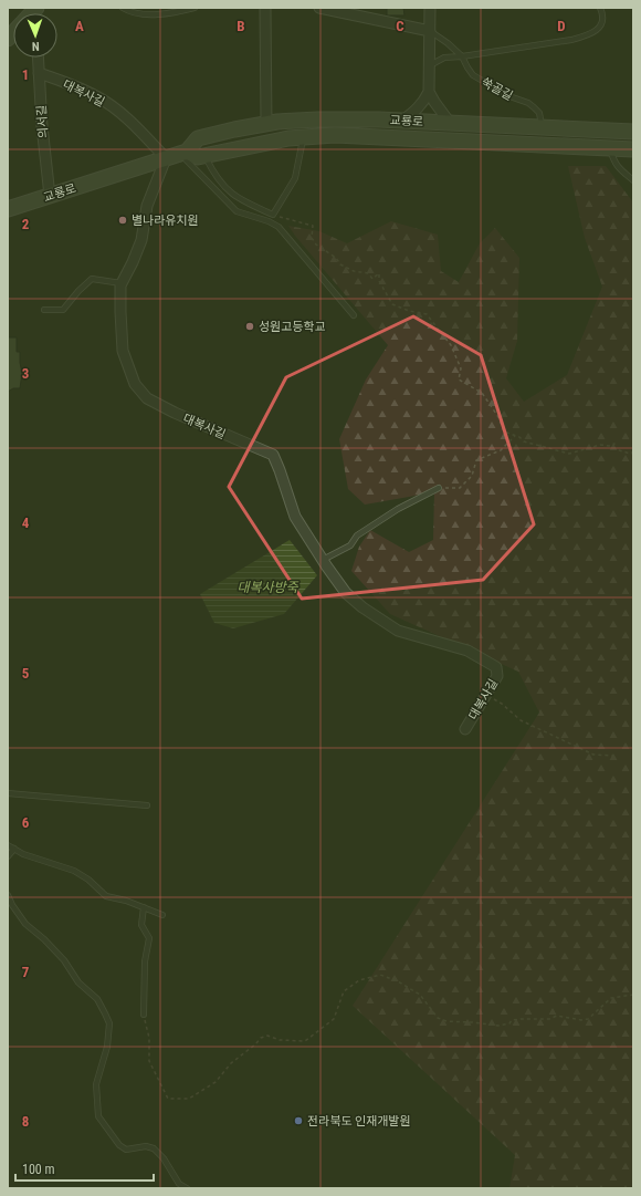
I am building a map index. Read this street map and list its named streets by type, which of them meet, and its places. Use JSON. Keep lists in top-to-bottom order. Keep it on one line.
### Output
{"streets":{"street":["쑥골길","대복사길","교룡로","의서길"]},"crossings":[["쑥골길","교룡로"],["대복사길","교룡로"],["대복사길","의서길"],["교룡로","의서길"]],"water":["대복사방죽"],"places":["별나라유치원","성원고등학교","전라북도 인재개발원"],"scale_bar":"100 m","north":"bottom","grid":{"columns":["A","B","C","D"],"rows":["1","2","3","4","5","6","7","8"]}}
